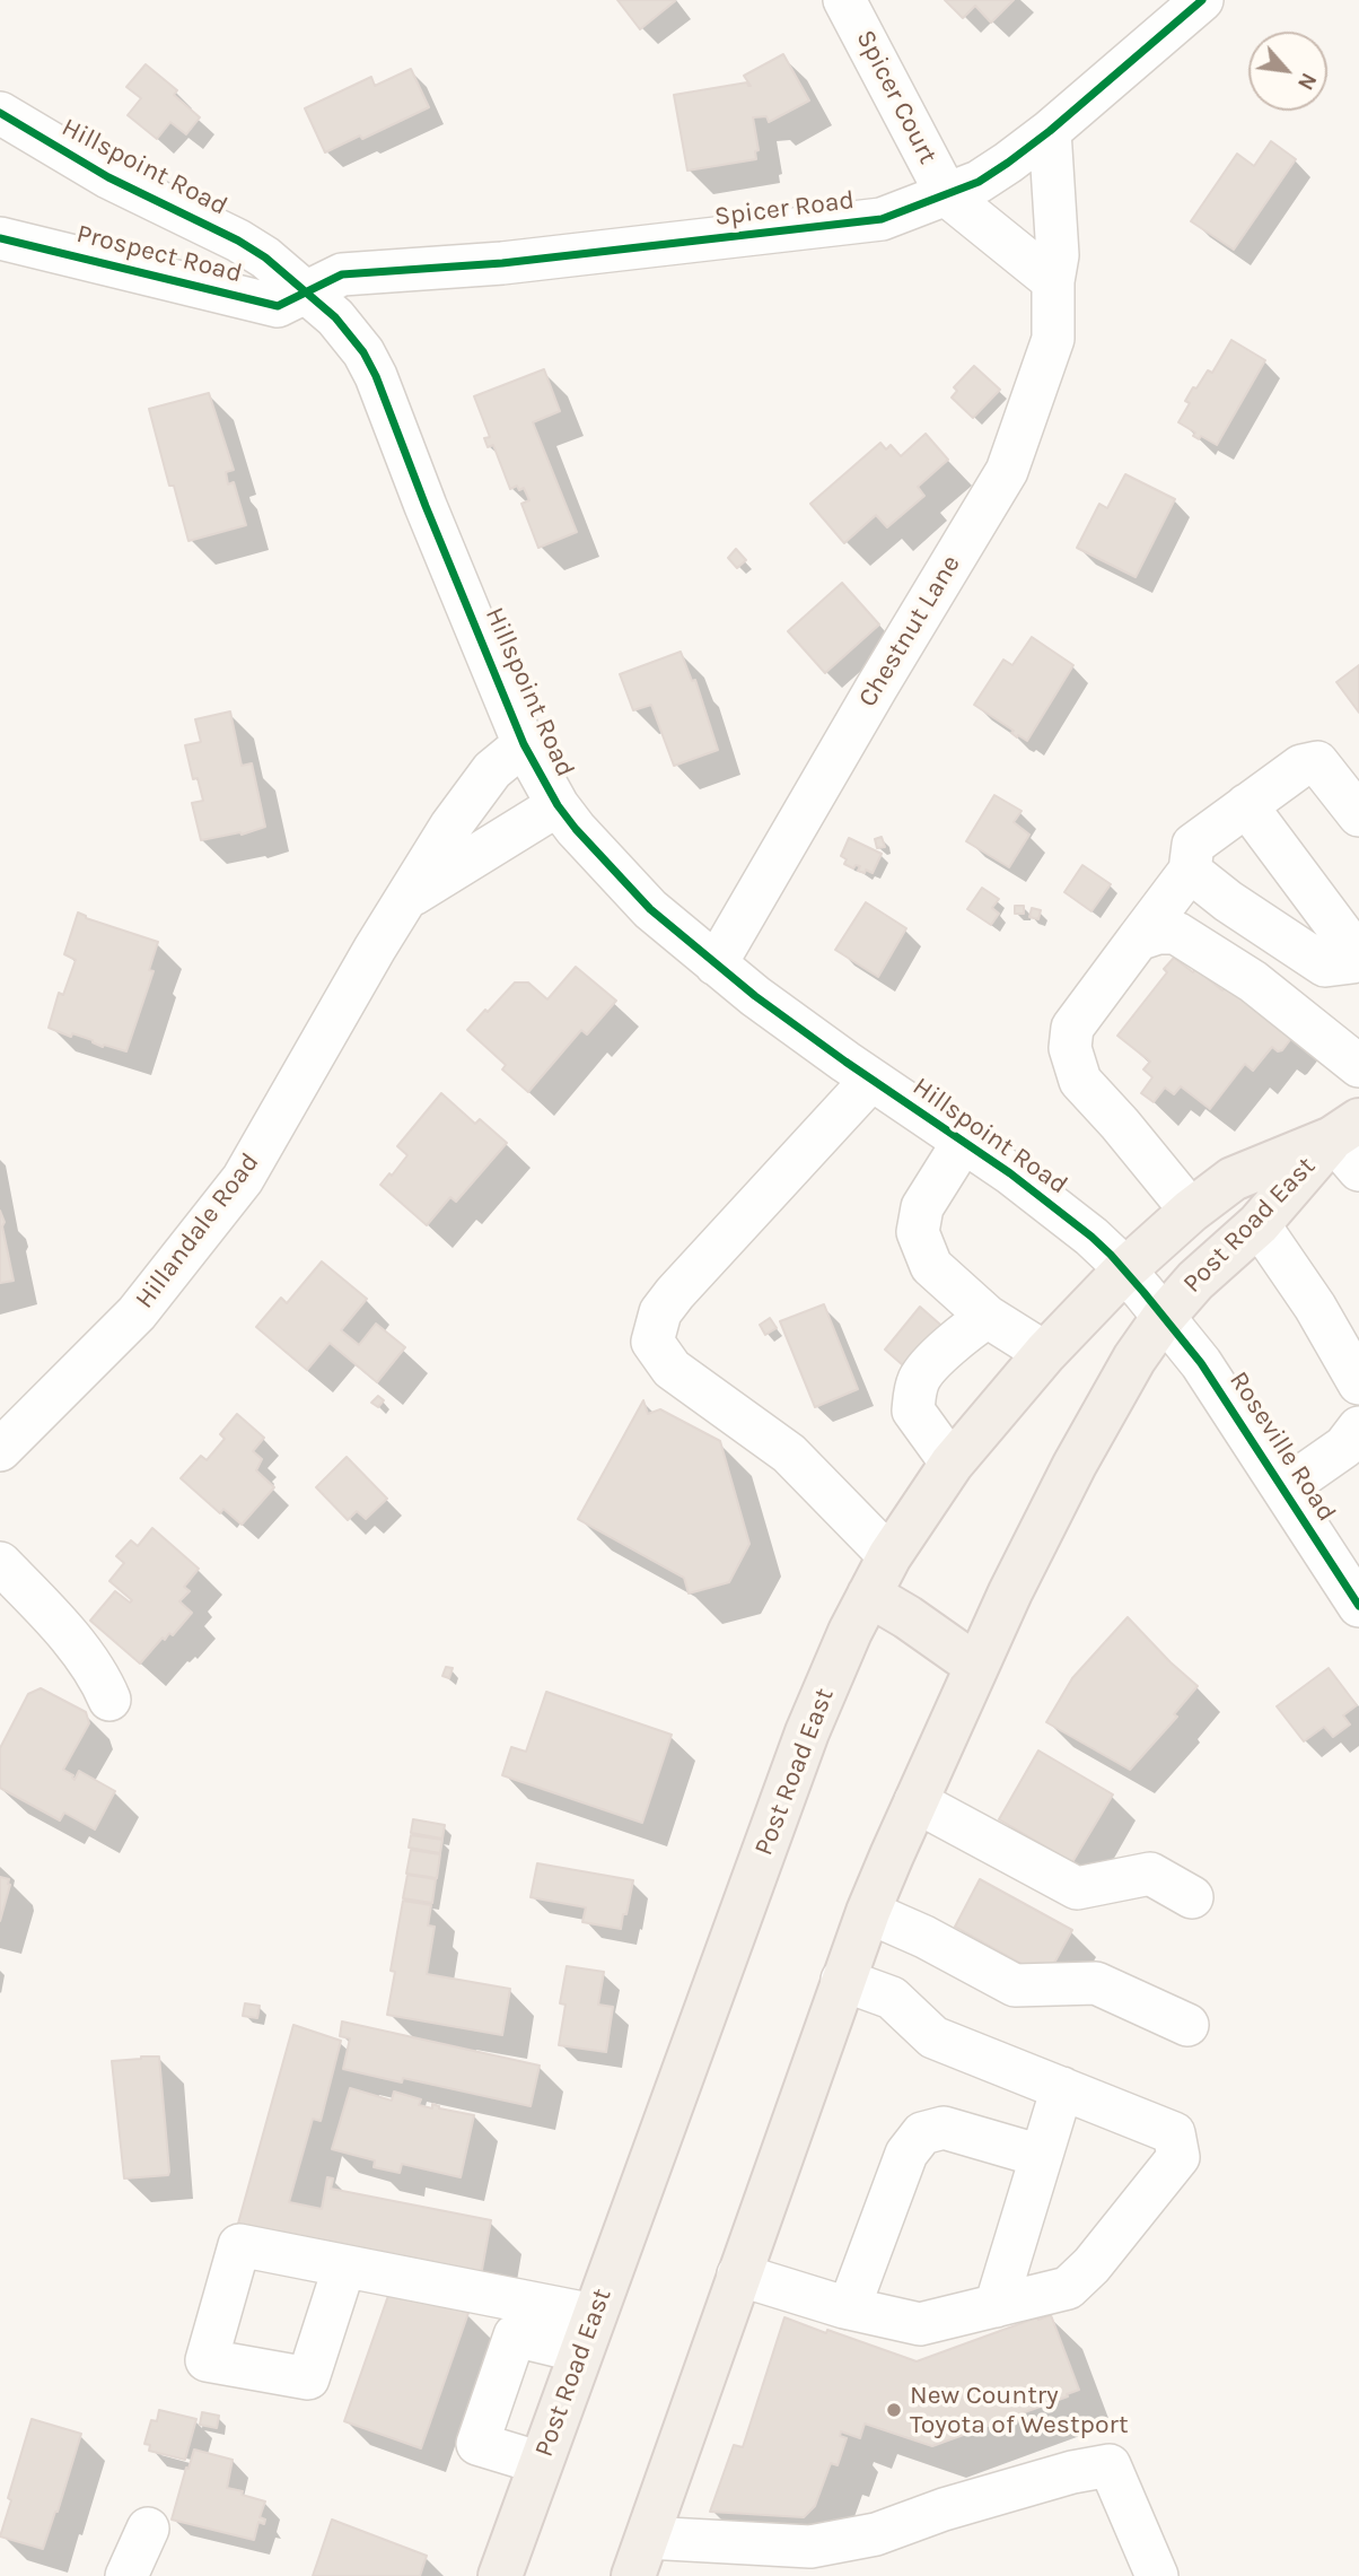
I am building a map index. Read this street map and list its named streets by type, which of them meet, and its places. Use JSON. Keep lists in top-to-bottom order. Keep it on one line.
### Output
{"streets":{"main road":["Post Road East"],"street":["Spicer Court","Hillspoint Road","Spicer Road","Prospect Road","Chestnut Lane","Hillandale Road","Roseville Road"]},"crossings":[["Spicer Court","Spicer Road"],["Hillspoint Road","Spicer Road"],["Hillspoint Road","Prospect Road"],["Hillspoint Road","Chestnut Lane"],["Hillspoint Road","Post Road East"],["Hillspoint Road","Hillandale Road"],["Hillspoint Road","Roseville Road"],["Spicer Road","Prospect Road"],["Spicer Road","Chestnut Lane"],["Post Road East","Roseville Road"]],"places":["New Country Toyota of Westport"],"north":"bottom right"}
